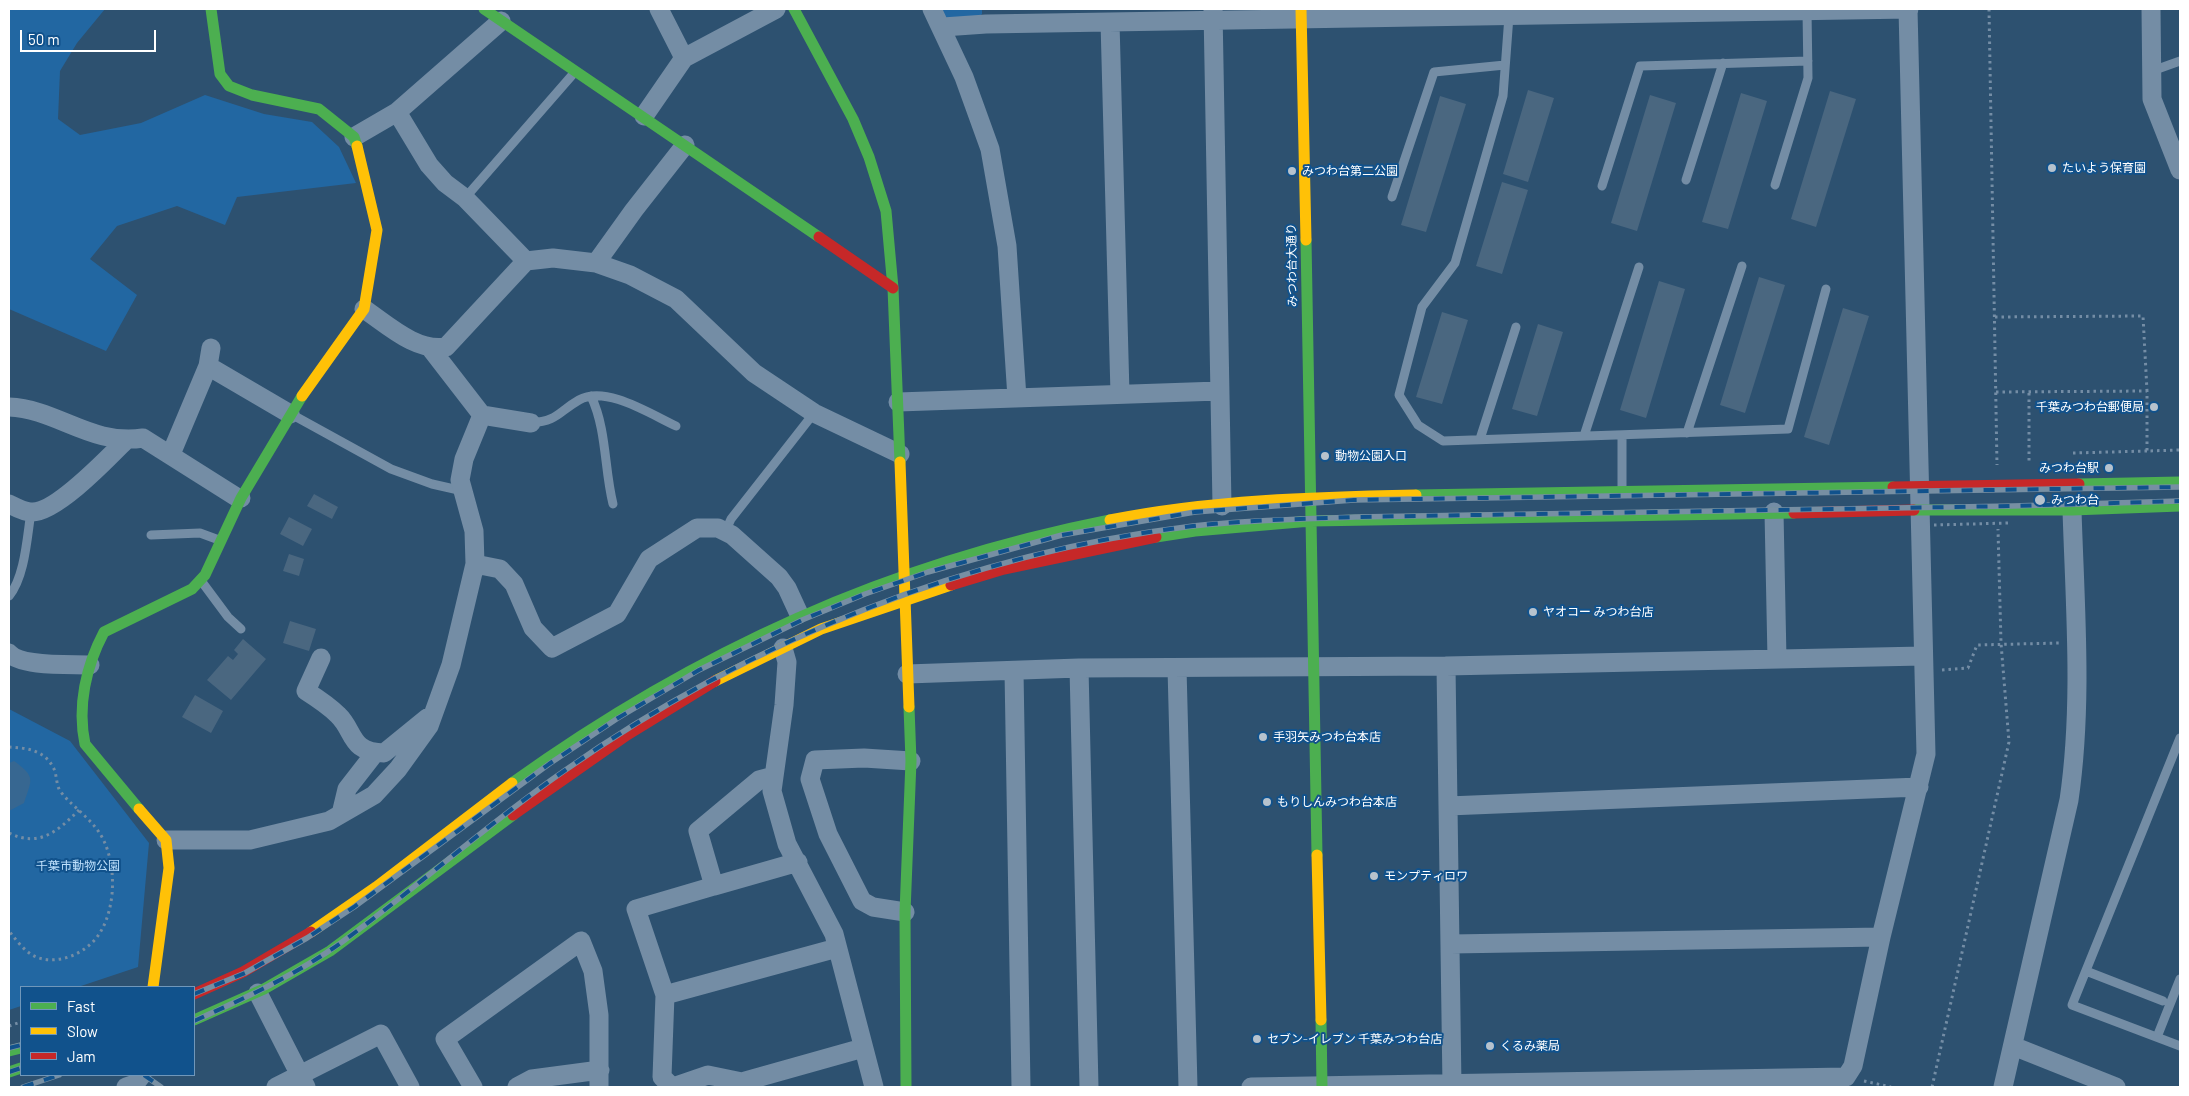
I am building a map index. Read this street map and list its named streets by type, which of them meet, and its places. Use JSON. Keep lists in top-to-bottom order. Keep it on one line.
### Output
{"streets":{"street":["みつわ台大通り"]},"parks":["千葉市動物公園"],"places":["たいよう保育園","みつわ台第二公園","千葉みつわ台郵便局","動物公園入口","みつわ台駅","みつわ台","ヤオコー みつわ台店","手羽矢みつわ台本店","もりしんみつわ台本店","モンプティロワ","セブン-イレブン 千葉みつわ台店","くるみ薬局"],"legend":["Fast","Slow","Jam"],"scale_bar":"50 m"}
